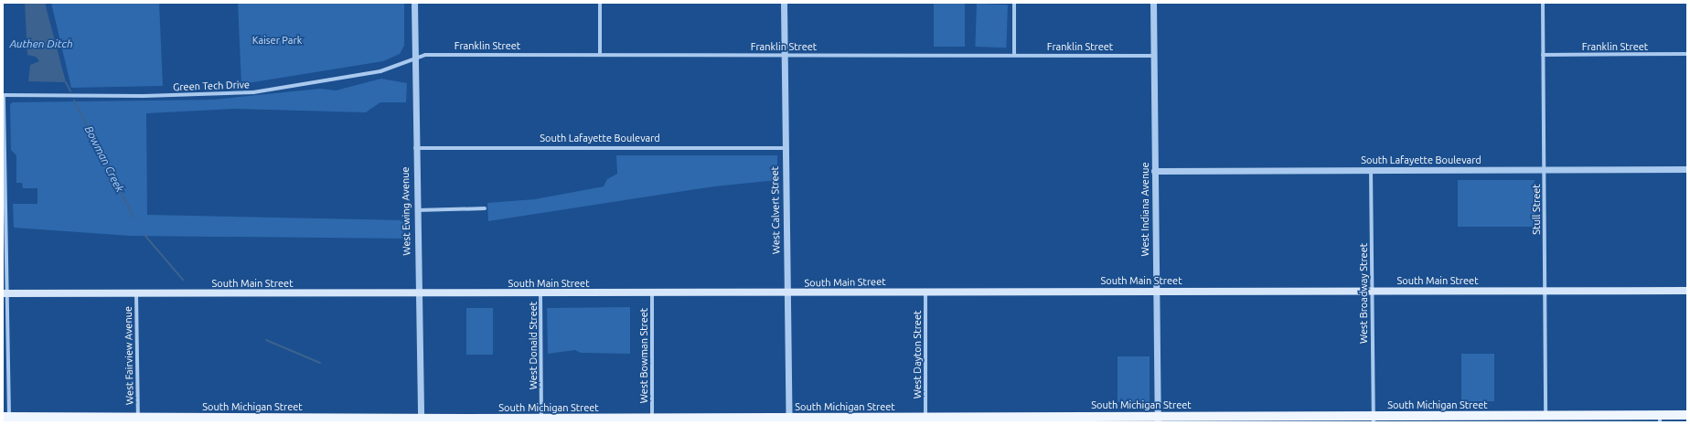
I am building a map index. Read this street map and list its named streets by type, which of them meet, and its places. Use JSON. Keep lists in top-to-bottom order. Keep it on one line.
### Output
{"streets":{"main road":["South Main Street","South Michigan Street"],"street":["Franklin Street","Green Tech Drive","South Lafayette Boulevard","West Indiana Avenue","Stull Street","West Calvert Street","West Ewing Avenue","West Broadway Street","West Donald Street","West Dayton Street","West Fairview Avenue","West Bowman Street"]},"crossings":[["Franklin Street","Green Tech Drive"],["Franklin Street","West Indiana Avenue"],["Franklin Street","Stull Street"],["Franklin Street","West Calvert Street"],["Franklin Street","West Ewing Avenue"],["Green Tech Drive","West Ewing Avenue"],["Green Tech Drive","South Main Street"],["South Lafayette Boulevard","West Indiana Avenue"],["South Lafayette Boulevard","Stull Street"],["South Lafayette Boulevard","West Calvert Street"],["South Lafayette Boulevard","West Ewing Avenue"],["South Lafayette Boulevard","West Broadway Street"],["West Indiana Avenue","South Main Street"],["West Indiana Avenue","South Michigan Street"],["Stull Street","South Main Street"],["Stull Street","South Michigan Street"],["West Calvert Street","South Main Street"],["West Calvert Street","South Michigan Street"],["West Ewing Avenue","South Main Street"],["West Ewing Avenue","South Michigan Street"],["South Main Street","West Broadway Street"],["South Main Street","West Donald Street"],["South Main Street","West Dayton Street"],["South Main Street","West Fairview Avenue"],["South Main Street","West Bowman Street"],["West Broadway Street","South Michigan Street"],["West Donald Street","South Michigan Street"],["West Dayton Street","South Michigan Street"],["West Fairview Avenue","South Michigan Street"],["West Bowman Street","South Michigan Street"]],"water":["Authen Ditch","Bowman Creek"],"parks":["Kaiser Park"]}
